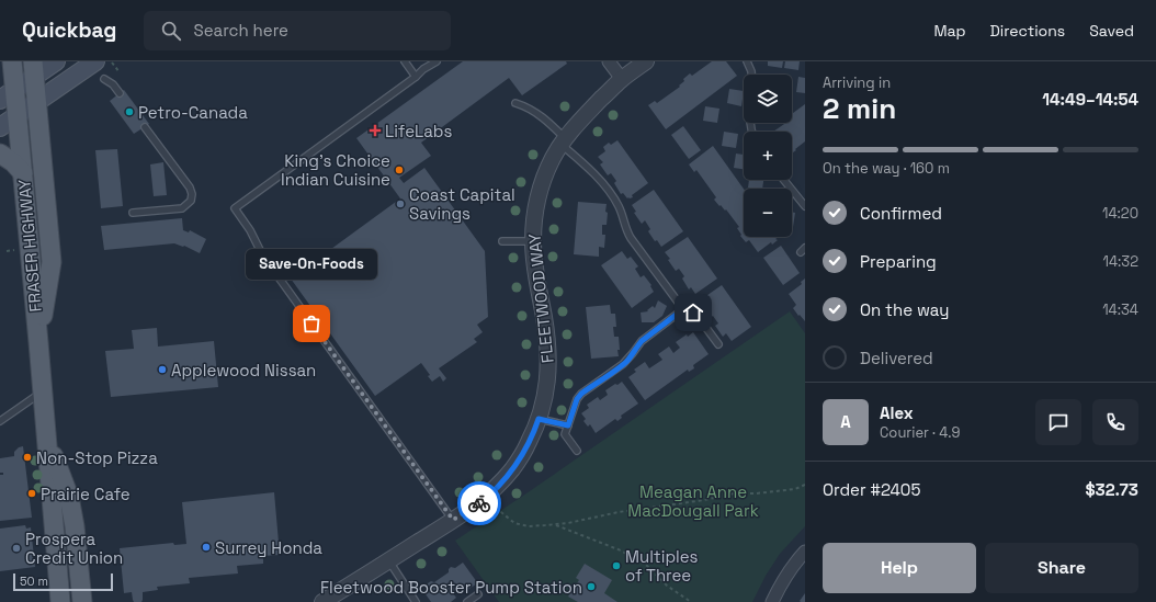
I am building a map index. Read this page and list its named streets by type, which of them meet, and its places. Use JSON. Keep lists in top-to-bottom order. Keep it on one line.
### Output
{"streets":{"main road":["FRASER HIGHWAY"],"street":["FLEETWOOD WAY"]},"parks":["Meagan Anne MacDougall Park"],"places":{"other":["Petro-Canada","King's Choice Indian Cuisine","Coast Capital Savings","Save-On-Foods","Applewood Nissan","Non-Stop Pizza","Prairie Cafe","Surrey Honda","Prospera Credit Union","Multiples of Three","Fleetwood Booster Pump Station"],"health":["LifeLabs"]},"scale_bar":"50 m","page":{"header":"Quickbag","search":"Search here","nav":["Map","Directions","Saved"],"heading":["2 min","Arriving in","14:49–14:54"],"panel":["Alex","Courier · 4.9","Order #2405","$32.73"],"map_buttons":["+","−"],"bar":"On the way · 160 m","list":[["Confirmed","14:20"],["Preparing","14:32"],["On the way","14:34"],"Delivered"],"bubble":"Save-On-Foods","round":"A","buttons":["Help","Share"],"scale":"50 m"}}
